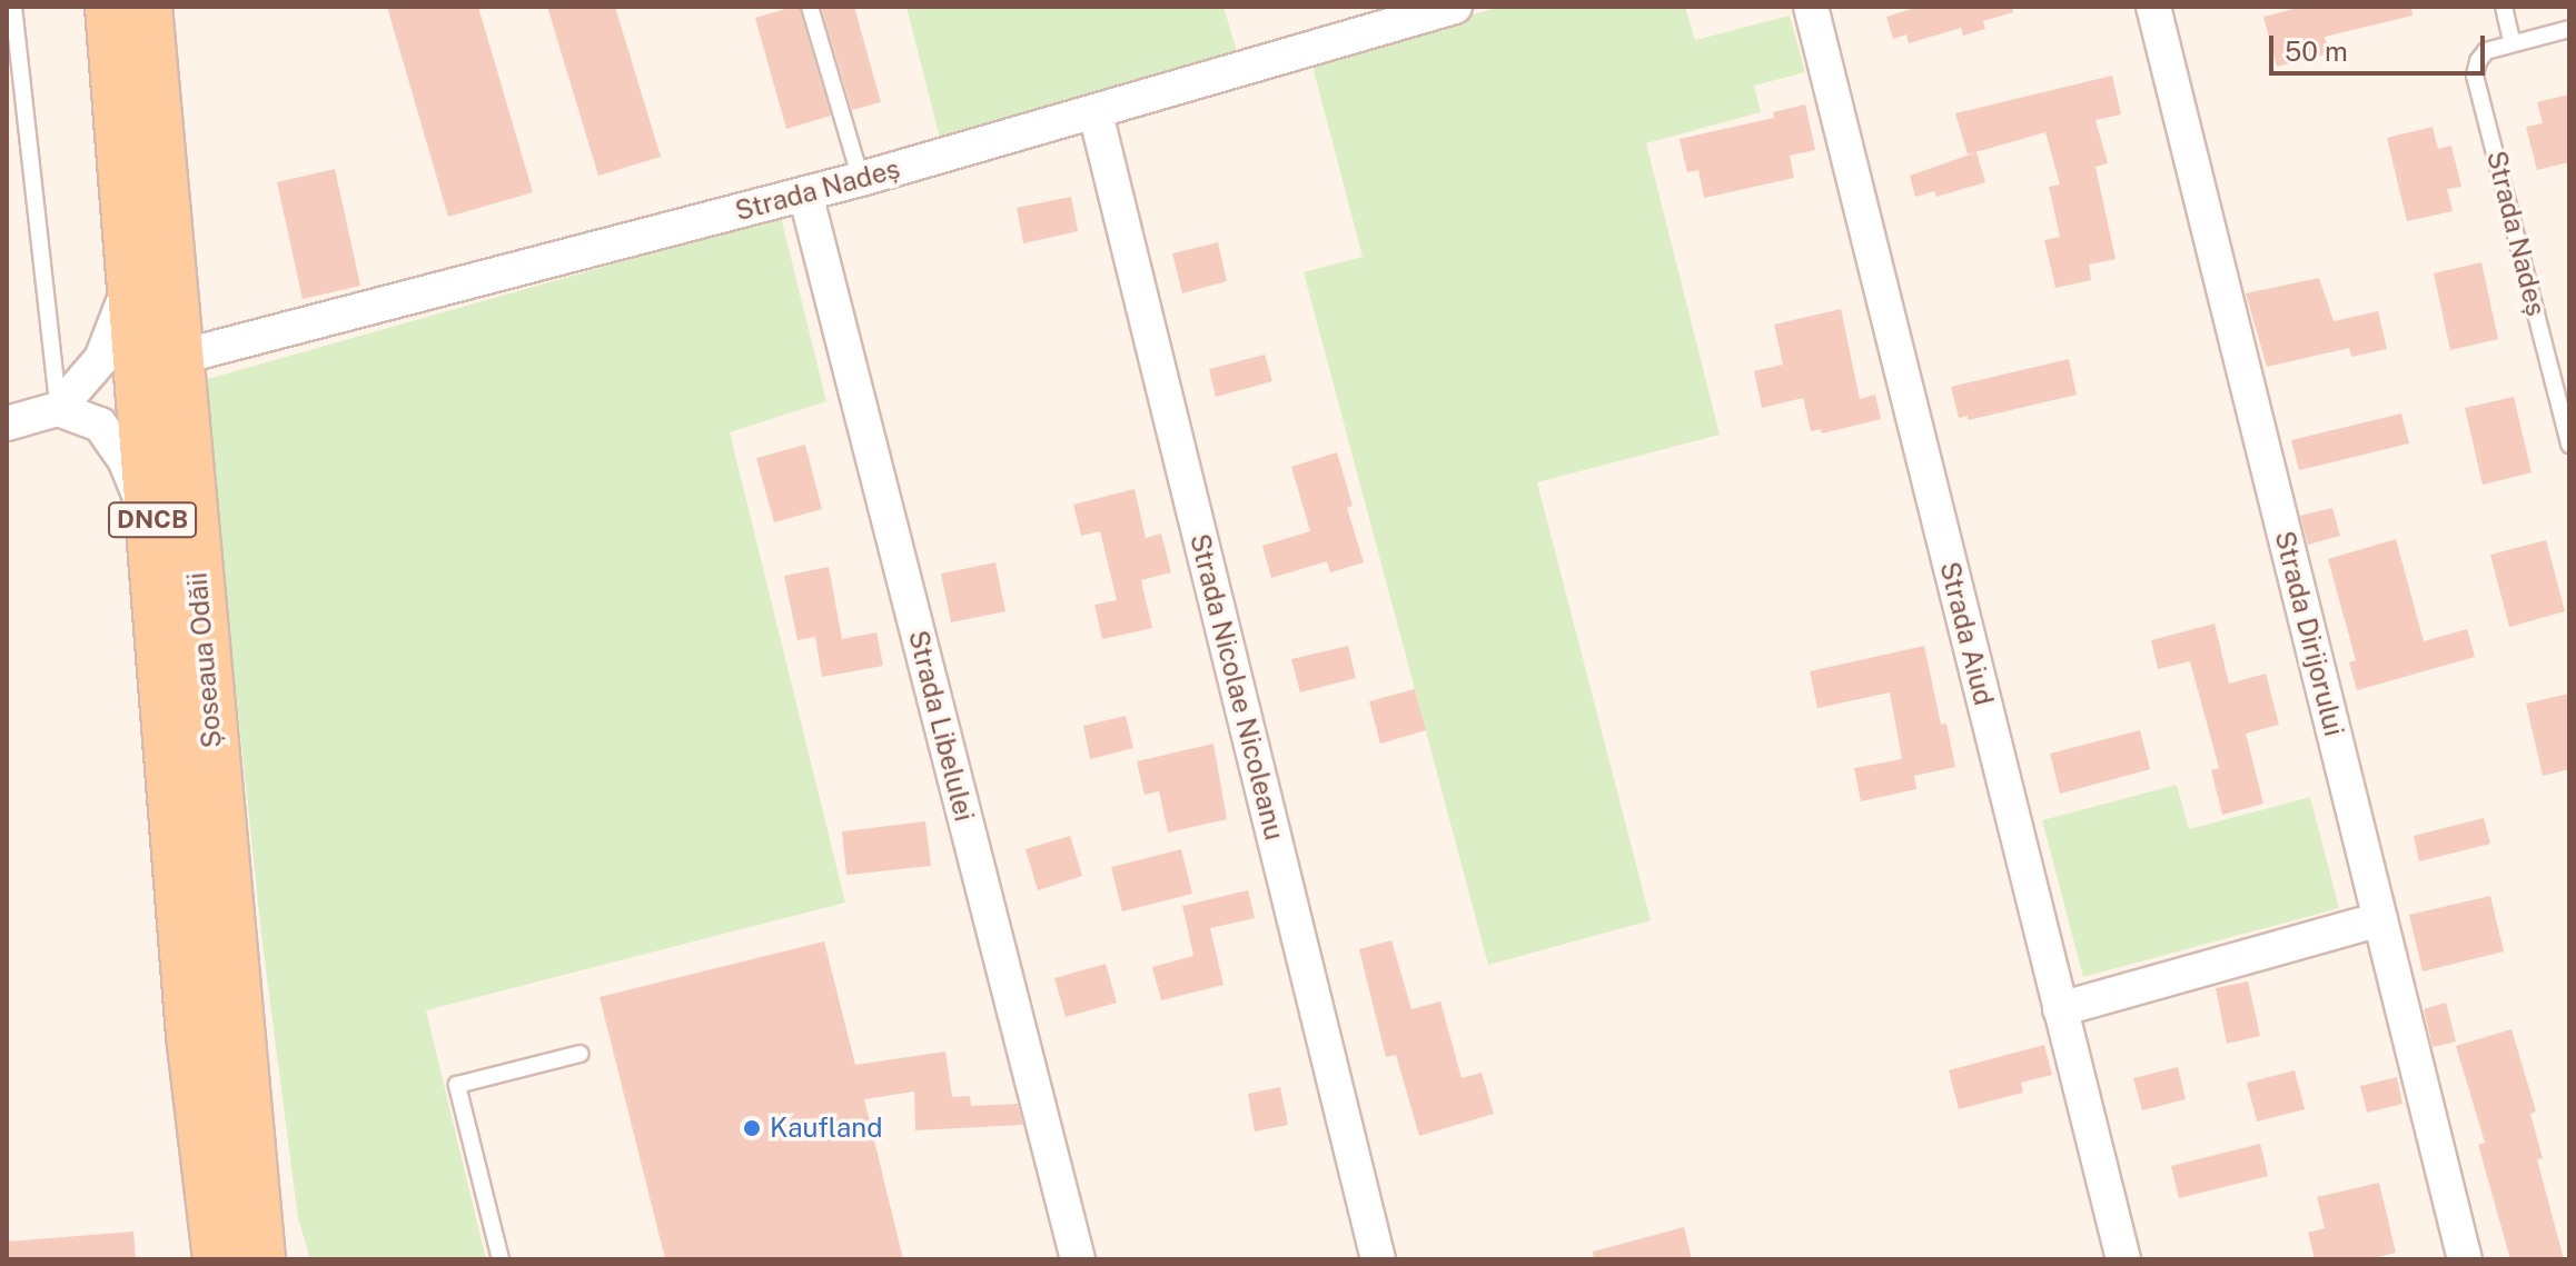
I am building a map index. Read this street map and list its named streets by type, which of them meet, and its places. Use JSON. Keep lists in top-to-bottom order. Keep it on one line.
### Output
{"streets":{"main road":["DNCB","Șoseaua Odăii"],"street":["Strada Nadeș","Strada Aiud","Strada Dirijorului","Strada Nicolae Nicoleanu","Strada Libelulei"]},"crossings":[["Strada Nadeș","Șoseaua Odăii"],["Strada Nadeș","Strada Nicolae Nicoleanu"],["Strada Nadeș","Strada Libelulei"]],"places":["Kaufland"],"scale_bar":"50 m"}
